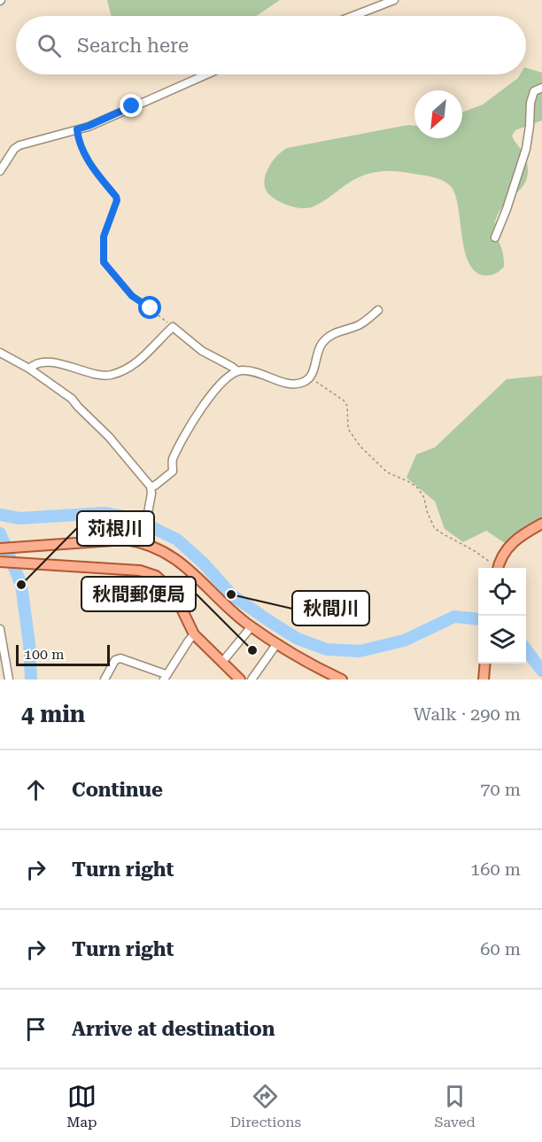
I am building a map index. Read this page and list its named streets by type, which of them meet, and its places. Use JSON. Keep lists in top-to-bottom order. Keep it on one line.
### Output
{"places":["苅根川","秋間川","秋間郵便局"],"scale_bar":"100 m","north":"bottom left","page":{"search":"Search here","scale":"100 m","heading":["4 min","Walk · 290 m"],"list":[["Continue","70 m"],["Turn right","160 m"],["Turn right","60 m"],"Arrive at destination"],"nav":["Map","Directions","Saved"]}}
